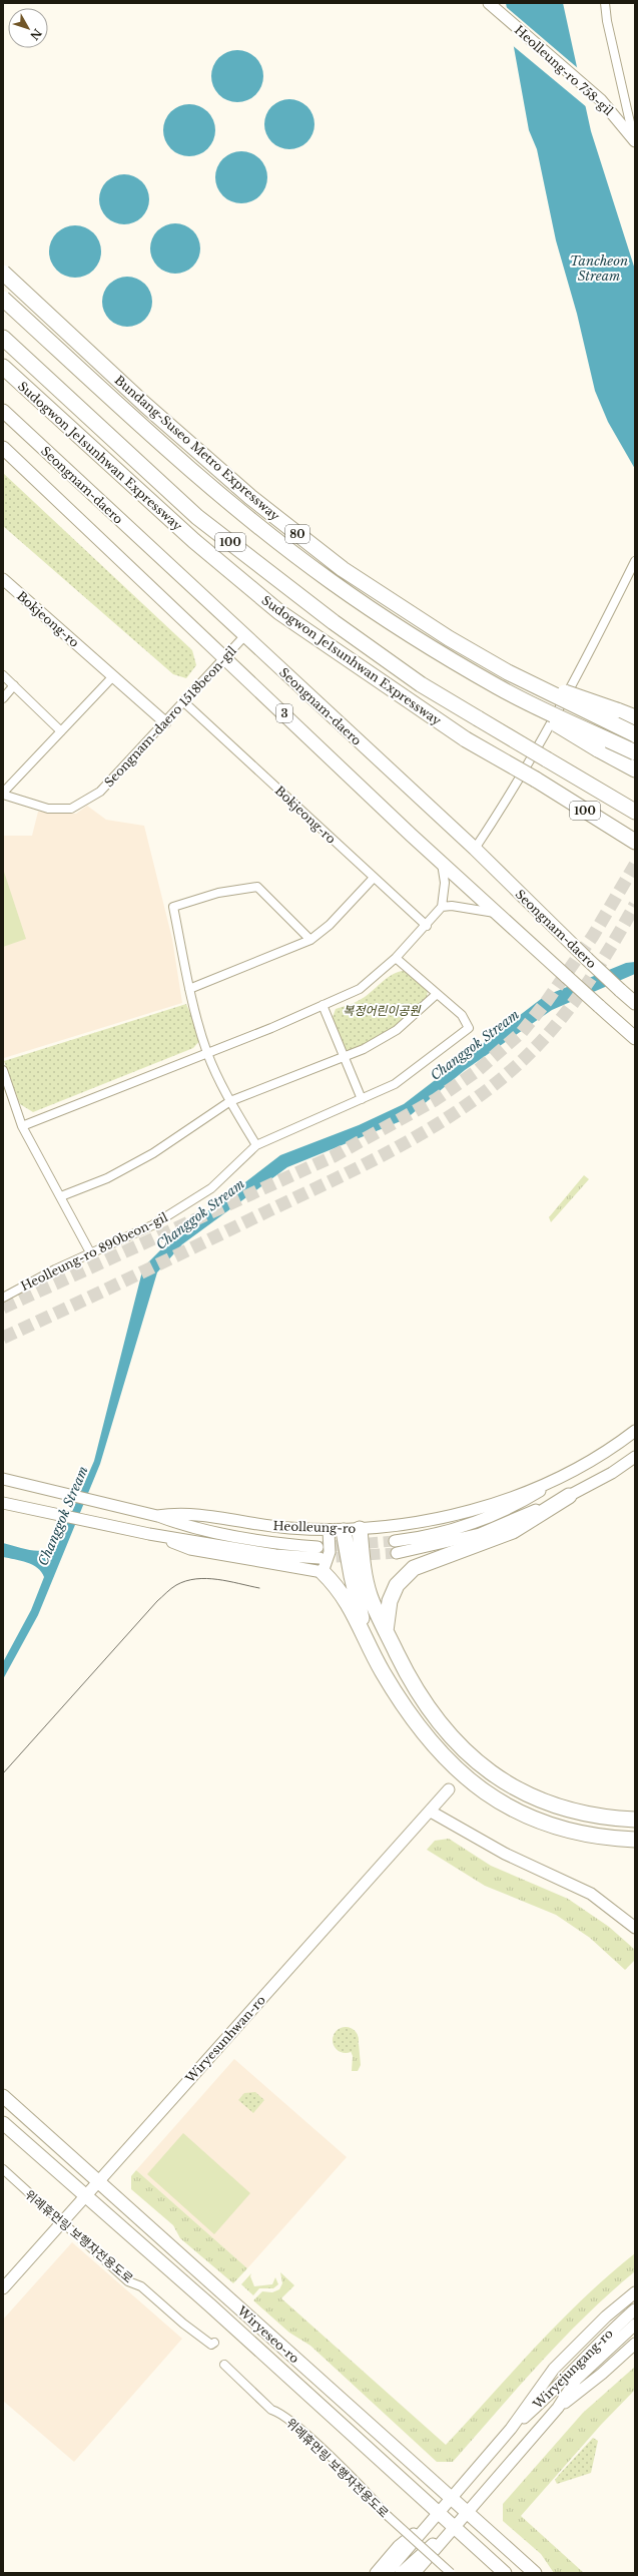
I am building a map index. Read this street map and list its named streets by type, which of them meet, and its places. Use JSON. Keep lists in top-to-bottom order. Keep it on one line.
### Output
{"streets":{"highway":["Bundang-Suseo Metro Expressway","Sudogwon Je1sunhwan Expressway","80","100"],"main road":["Heolleung-ro 758-gil","Seongnam-daero","Bokjeong-ro","3","Heolleung-ro","Wiryesunhwan-ro","Wiryeseo-ro","Wiryejungang-ro"],"street":["Seongnam-daero 1518beon-gil","Heolleung-ro 890beon-gil","위례휴먼링 보행자전용도로"]},"crossings":[["Seongnam-daero","Seongnam-daero 1518beon-gil"],["Bokjeong-ro","Seongnam-daero 1518beon-gil"],["3","Seongnam-daero 1518beon-gil"],["Wiryesunhwan-ro","Wiryeseo-ro"],["Wiryeseo-ro","Wiryejungang-ro"]],"water":["Tancheon Stream","Changgok Stream"],"parks":["복정어린이공원"],"north":"bottom right"}
